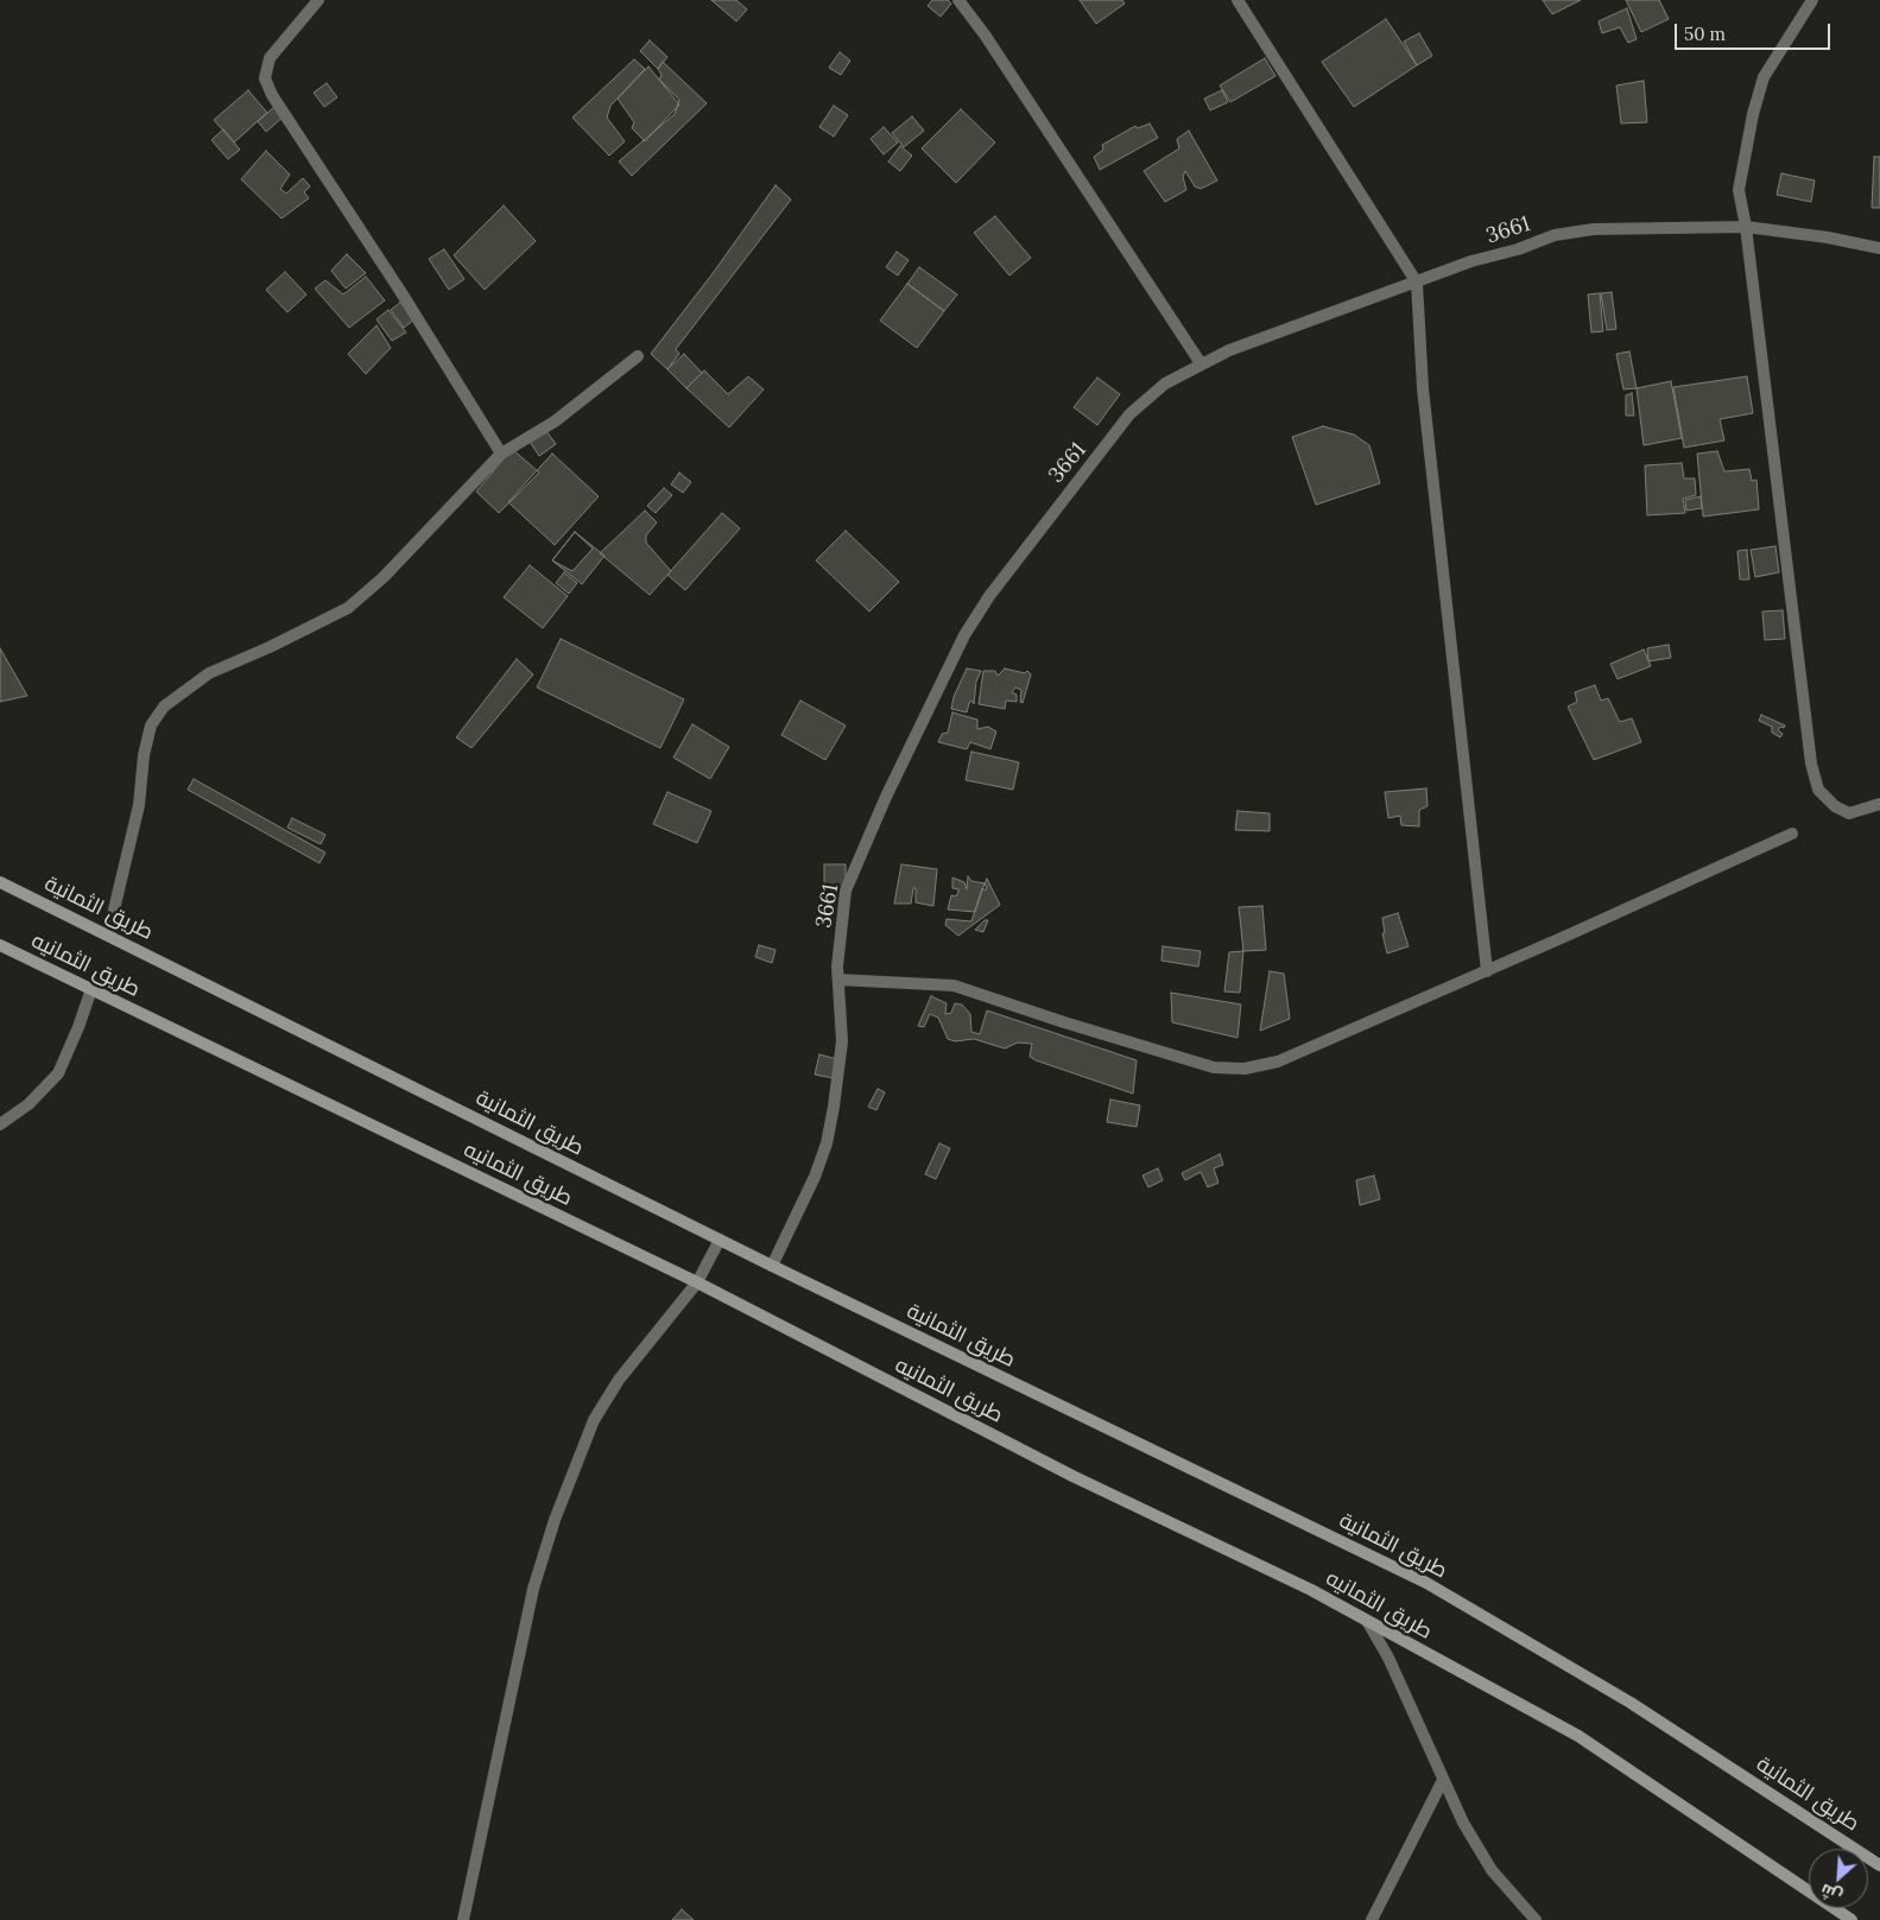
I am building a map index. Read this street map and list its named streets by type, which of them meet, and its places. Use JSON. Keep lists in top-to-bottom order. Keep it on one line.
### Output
{"streets":{"street":["3661","طريق الثمانية","طريق الثمانيه"]},"crossings":[["3661","طريق الثمانية"]],"scale_bar":"50 m","north":"bottom left"}
